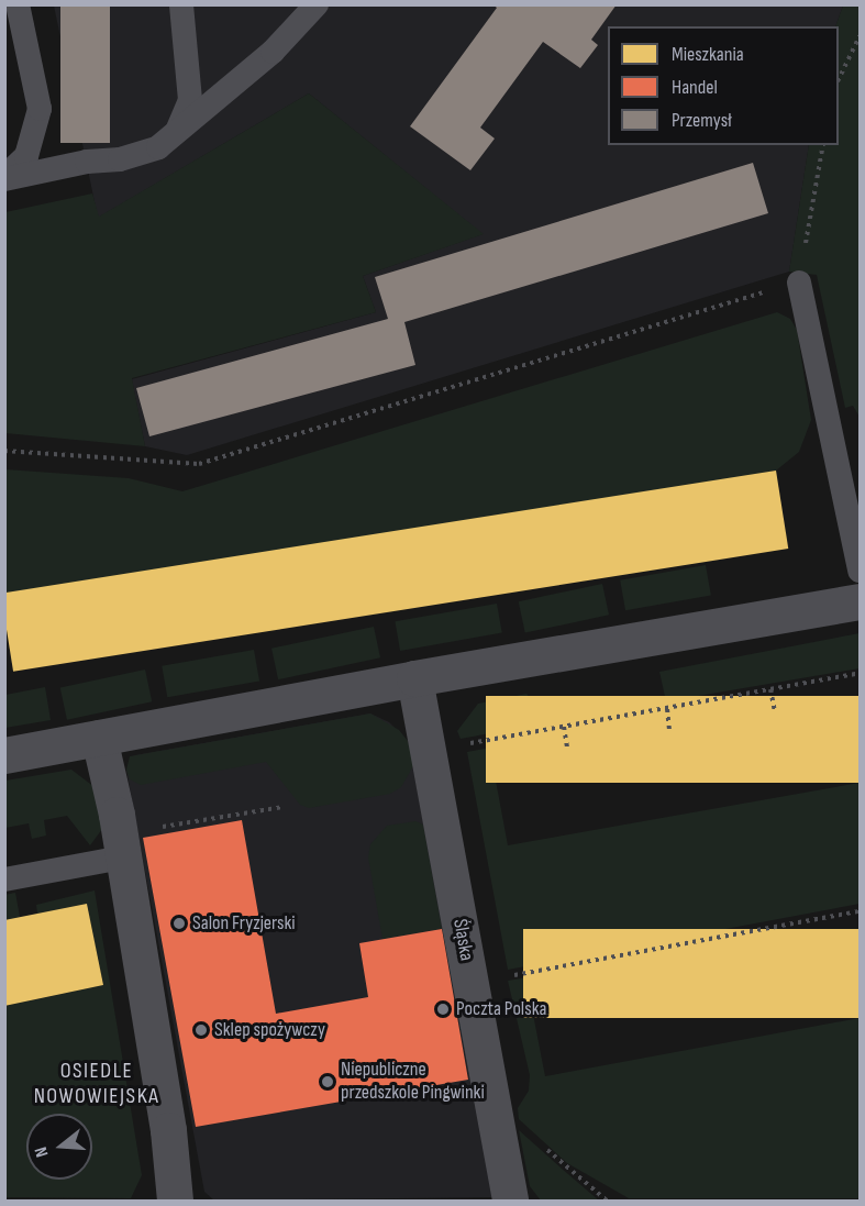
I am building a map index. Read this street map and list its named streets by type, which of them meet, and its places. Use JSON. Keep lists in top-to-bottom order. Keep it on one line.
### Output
{"streets":{"street":["Śląska"]},"districts":["OSIEDLE NOWOWIEJSKA"],"places":["Salon Fryzjerski","Poczta Polska","Sklep spożywczy","Niepubliczne przedszkole Pingwinki"],"legend":["Mieszkania","Handel","Przemysł"],"north":"left"}
